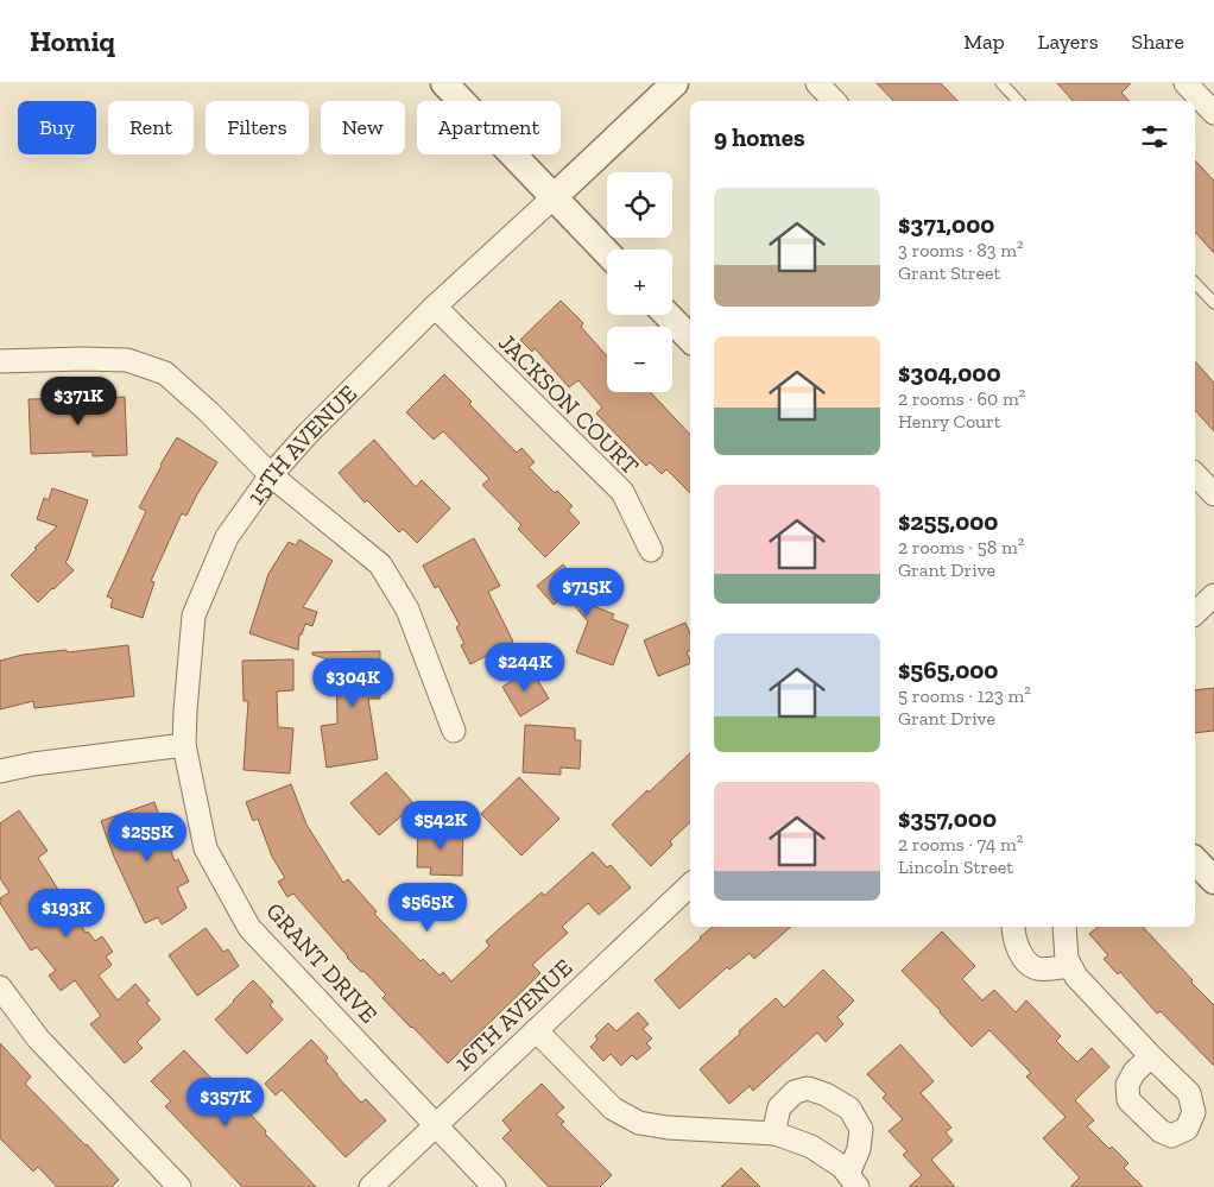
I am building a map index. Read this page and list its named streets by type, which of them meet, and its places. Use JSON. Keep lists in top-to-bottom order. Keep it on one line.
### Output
{"streets":{"street":["JACKSON COURT","15TH AVENUE","GRANT DRIVE","16TH AVENUE"]},"crossings":[["JACKSON COURT","15TH AVENUE"],["15TH AVENUE","GRANT DRIVE"],["GRANT DRIVE","16TH AVENUE"]],"page":{"header":"Homiq","nav":["Map","Layers","Share"],"chip":["Buy","Rent","Filters","New","Apartment"],"heading":"9 homes","map_buttons":["+","−"],"list":[{"name":"$371,000","note":"3 rooms · 83 m² · Grant Street"},{"name":"$304,000","note":"2 rooms · 60 m² · Henry Court"},{"name":"$255,000","note":"2 rooms · 58 m² · Grant Drive"},{"name":"$565,000","note":"5 rooms · 123 m² · Grant Drive"},{"name":"$357,000","note":"2 rooms · 74 m² · Lincoln Street"}],"price":["$371K","$715K","$244K","$304K","$542K","$255K","$565K","$193K","$357K"]}}
